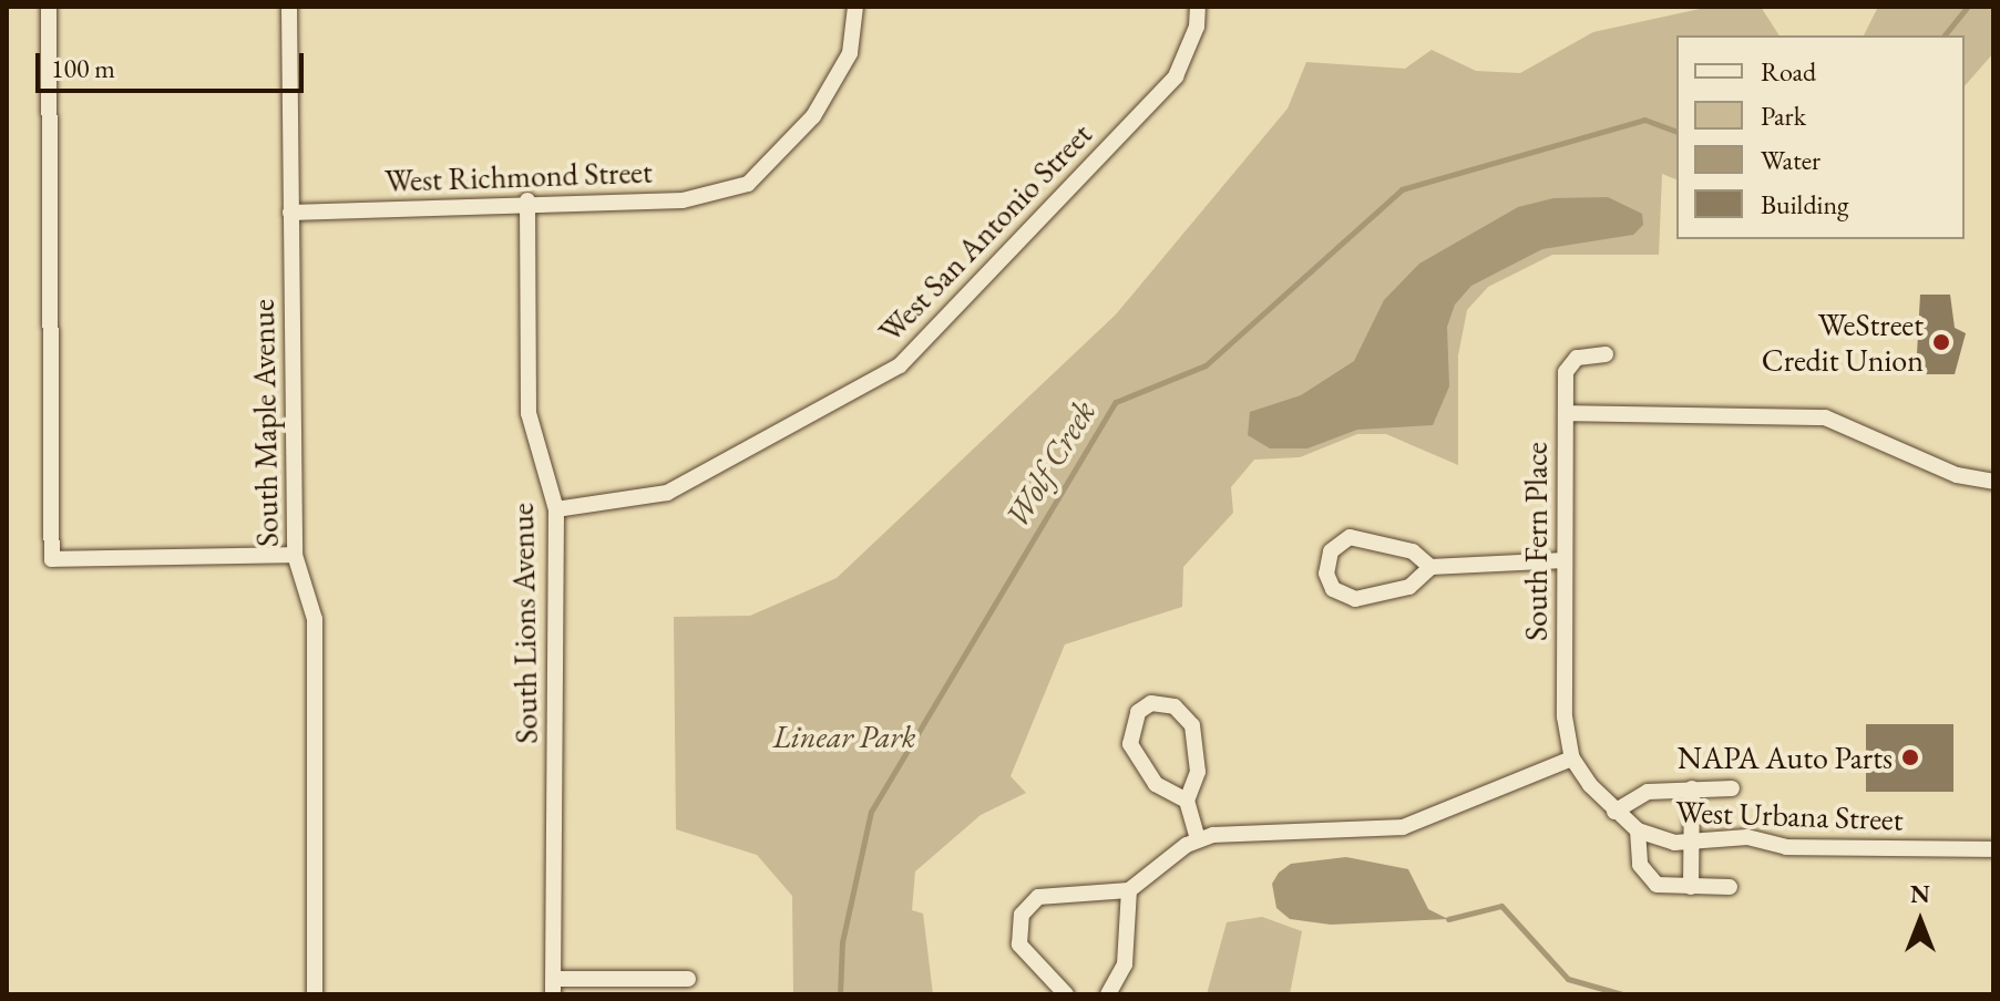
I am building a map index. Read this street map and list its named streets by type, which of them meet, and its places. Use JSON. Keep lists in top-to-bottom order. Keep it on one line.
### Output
{"streets":{"street":["West Richmond Street","West San Antonio Street","South Maple Avenue","South Fern Place","South Lions Avenue","West Urbana Street"]},"crossings":[["West Richmond Street","South Maple Avenue"],["West Richmond Street","South Lions Avenue"],["West San Antonio Street","South Lions Avenue"],["South Fern Place","West Urbana Street"]],"water":["Wolf Creek"],"parks":["Linear Park"],"places":["WeStreet Credit Union","NAPA Auto Parts"],"legend":["Road","Park","Water","Building"],"scale_bar":"100 m","north":"top"}
